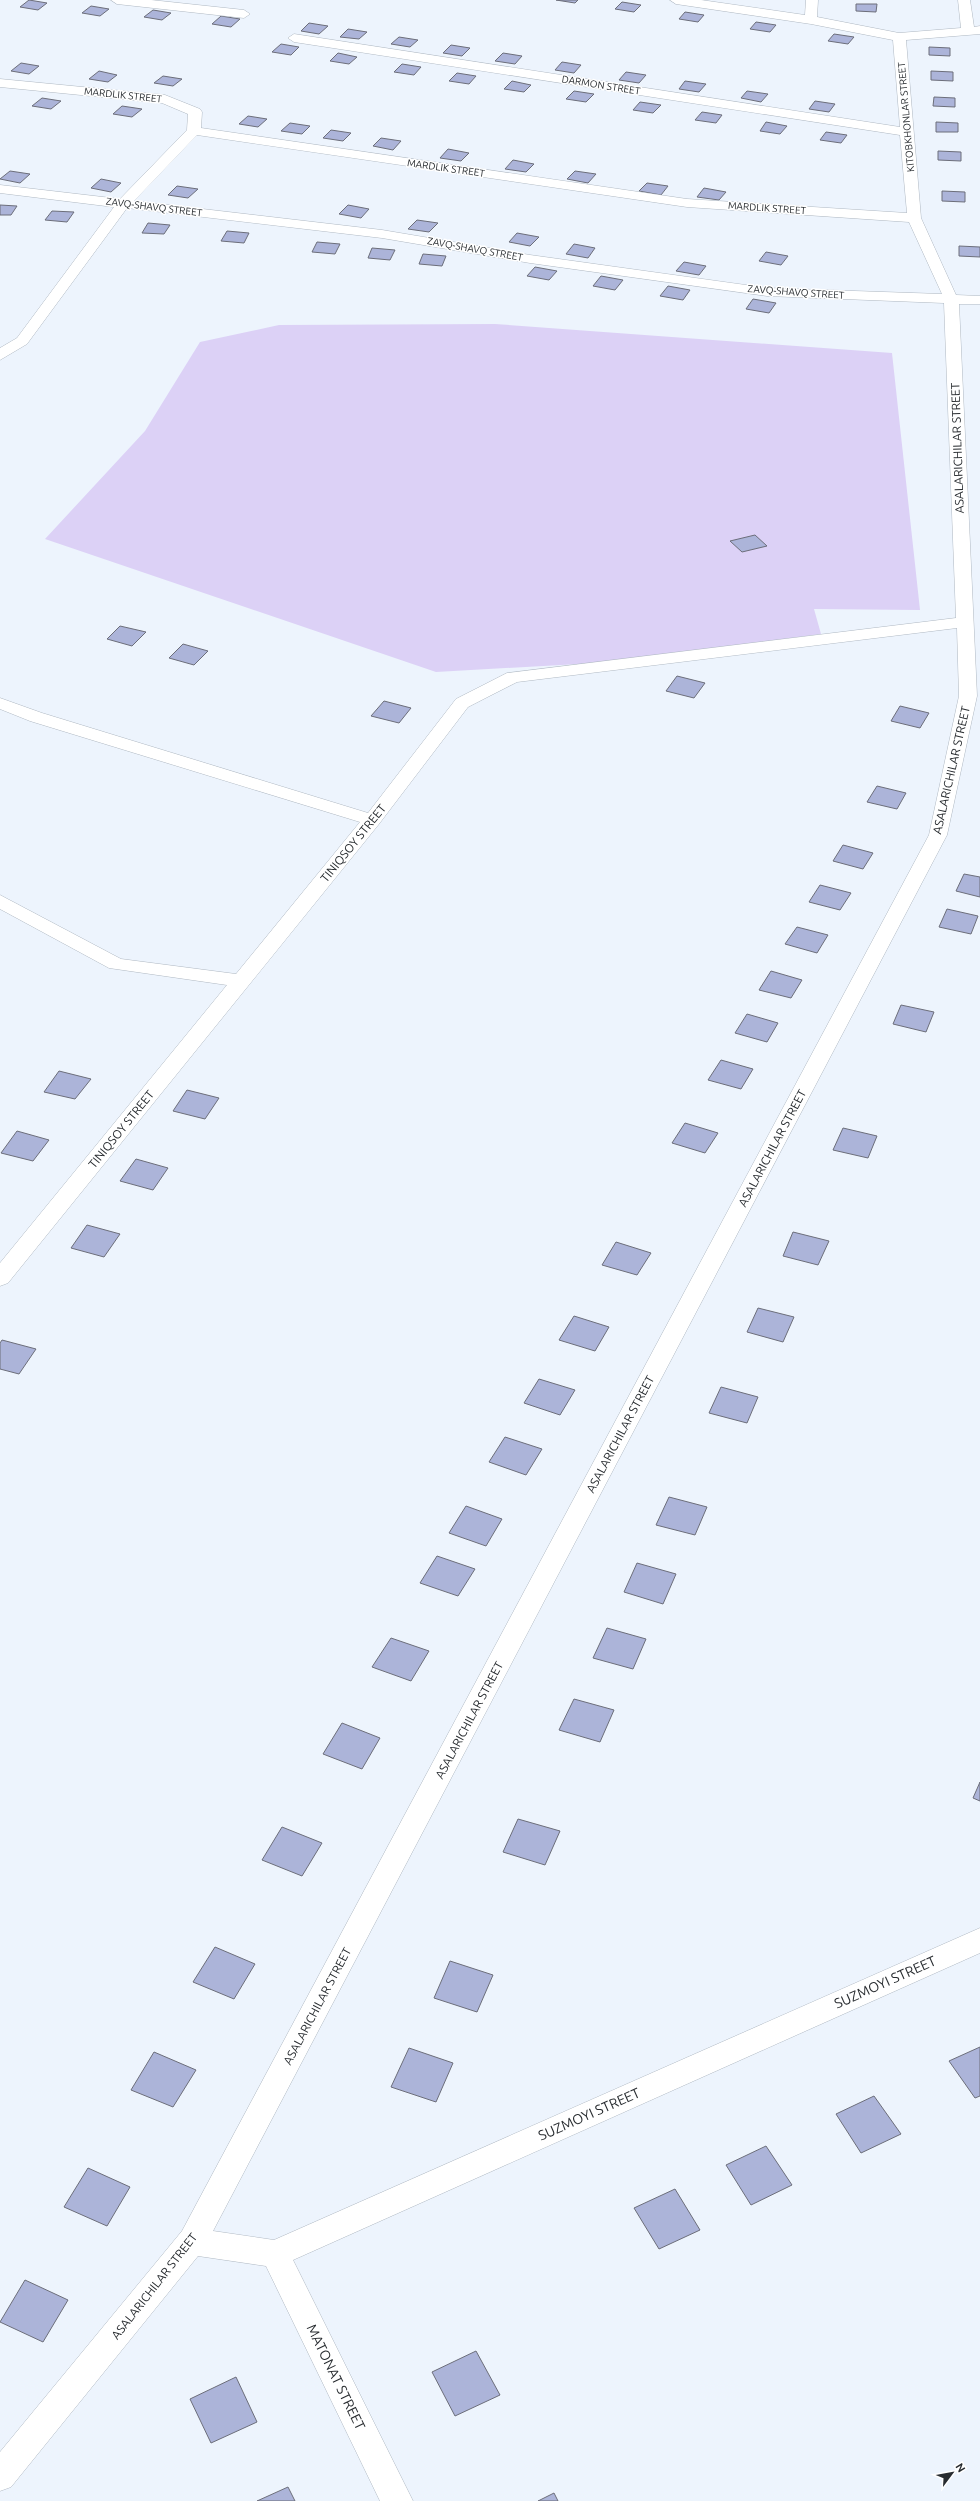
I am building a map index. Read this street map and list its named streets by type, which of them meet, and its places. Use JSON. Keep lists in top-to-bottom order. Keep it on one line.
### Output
{"streets":{"street":["DARMON STREET","MARDLIK STREET","KITOBKHONLAR STREET","ZAVQ-SHAVQ STREET","ASALARICHILAR STREET","TINIQSOY STREET","SUZMOYI STREET","MATONAT STREET"]},"crossings":[["DARMON STREET","KITOBKHONLAR STREET"],["MARDLIK STREET","KITOBKHONLAR STREET"],["KITOBKHONLAR STREET","ZAVQ-SHAVQ STREET"],["KITOBKHONLAR STREET","ASALARICHILAR STREET"],["ZAVQ-SHAVQ STREET","ASALARICHILAR STREET"],["ASALARICHILAR STREET","TINIQSOY STREET"],["SUZMOYI STREET","MATONAT STREET"]],"north":"top right"}
